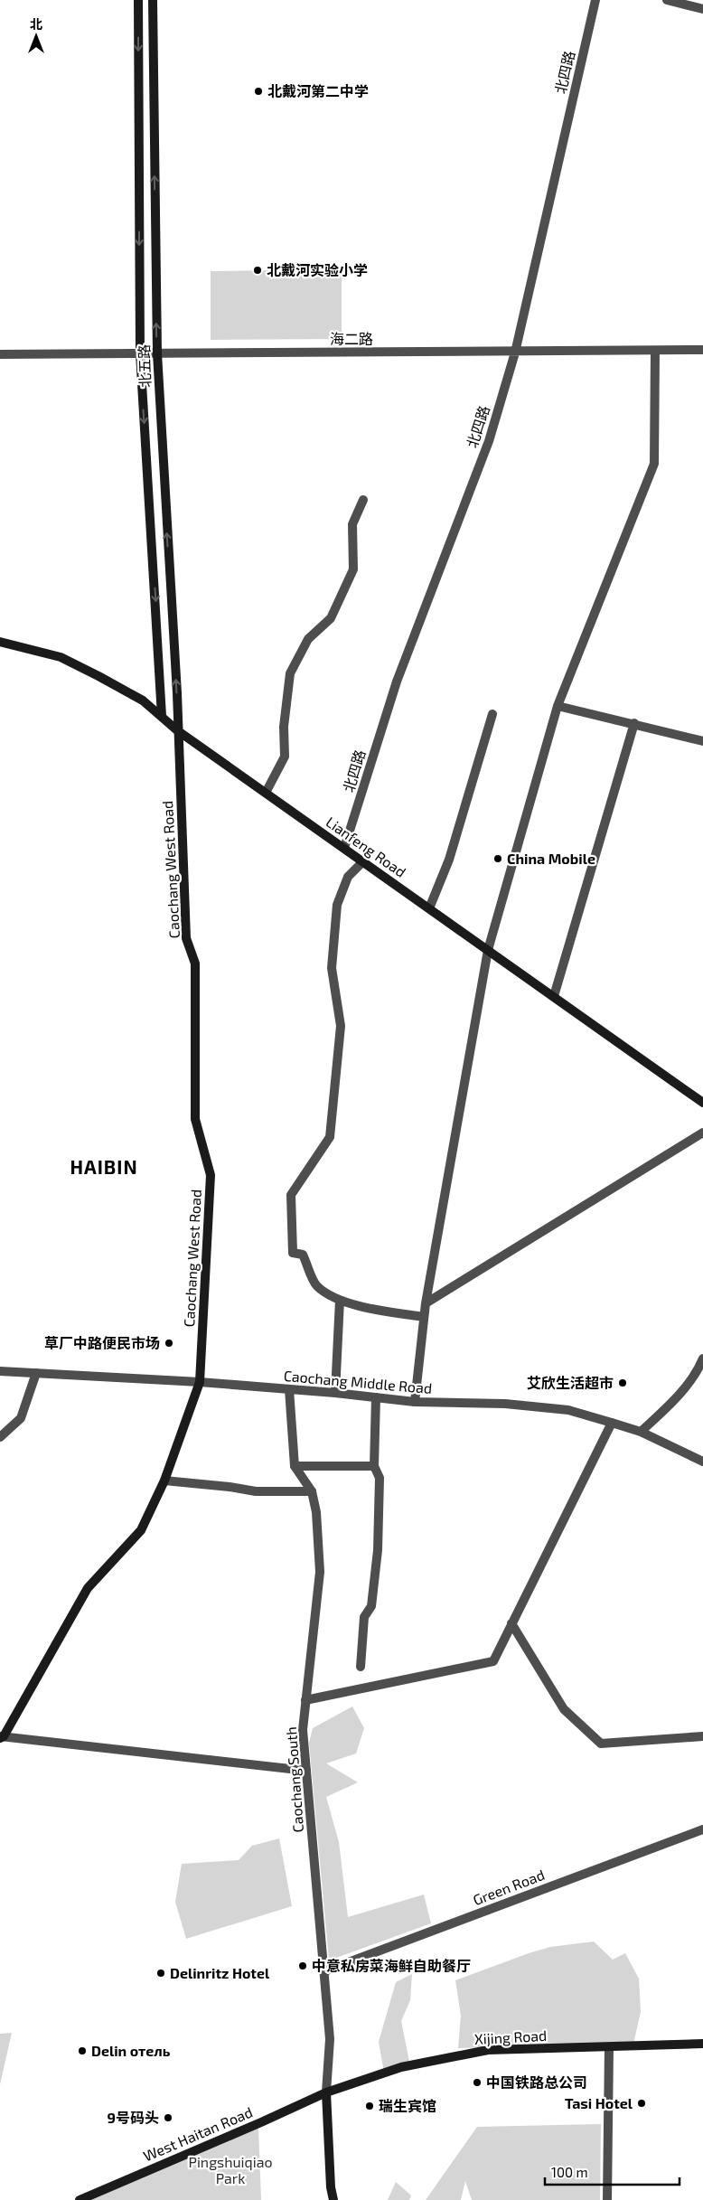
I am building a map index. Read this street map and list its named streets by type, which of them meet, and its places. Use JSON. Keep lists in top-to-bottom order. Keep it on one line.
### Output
{"streets":{"main road":["北五路","Lianfeng Road","Caochang West Road","Xijing Road","West Haitan Road"],"street":["北四路","海二路","Caochang Middle Road","Caochang South","Green Road"]},"crossings":[["北四路","海二路"],["北四路","Lianfeng Road"],["海二路","北五路"],["北五路","Lianfeng Road"],["北五路","Caochang West Road"],["Lianfeng Road","Caochang West Road"],["Caochang West Road","Caochang Middle Road"],["Caochang South","Green Road"],["Caochang South","Xijing Road"],["Caochang South","West Haitan Road"],["Xijing Road","West Haitan Road"]],"districts":["HAIBIN"],"parks":["Pingshuiqiao Park"],"places":["北戴河第二中学","北戴河实验小学","China Mobile","草厂中路便民市场","艾欣生活超市","中意私房菜海鲜自助餐厅","Delinritz Hotel","Delin отель","中国铁路总公司","Tasi Hotel","瑞生宾馆","9号码头"],"scale_bar":"100 m","north":"top"}
